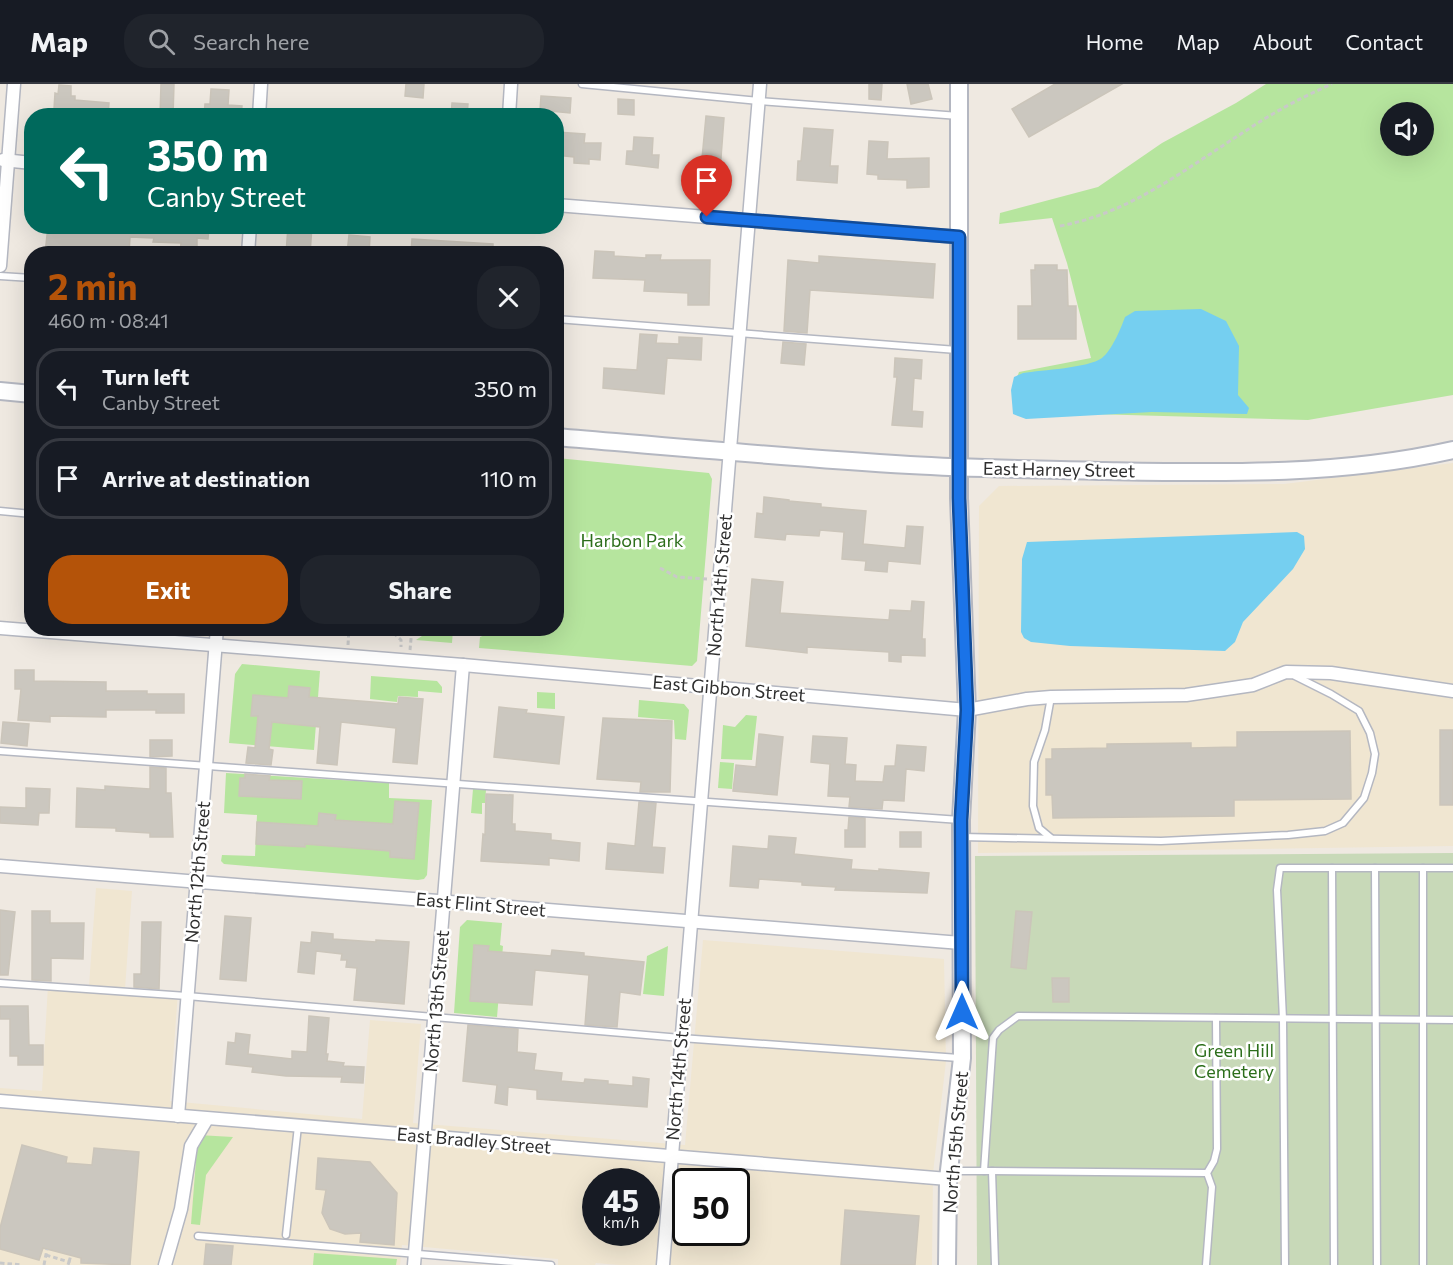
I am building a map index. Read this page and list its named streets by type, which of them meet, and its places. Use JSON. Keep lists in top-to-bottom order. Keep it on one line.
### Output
{"streets":{"main road":["East Harney Street","North 15th Street"],"street":["North 14th Street","East Gibbon Street","North 12th Street","East Flint Street","North 13th Street","East Bradley Street"]},"crossings":[["East Harney Street","North 14th Street"],["East Harney Street","North 15th Street"],["North 14th Street","East Gibbon Street"],["North 14th Street","East Flint Street"],["North 14th Street","East Bradley Street"],["East Gibbon Street","North 12th Street"],["East Gibbon Street","North 13th Street"],["East Gibbon Street","North 15th Street"],["North 12th Street","East Flint Street"],["North 12th Street","East Bradley Street"],["East Flint Street","North 13th Street"],["East Flint Street","North 15th Street"],["North 13th Street","East Bradley Street"],["East Bradley Street","North 15th Street"]],"parks":["Harbon Park","Green Hill Cemetery"],"page":{"header":"Map","search":"Search here","nav":["Home","Map","About","Contact"],"turn":["350 m","Canby Street"],"heading":["2 min","460 m · 08:41"],"list":[{"name":"Turn left","note":"Canby Street","value":"350 m"},{"name":"Arrive at destination","value":"110 m"}],"buttons":["Exit","Share"],"speed":"45 km/h","limit":"50"}}
